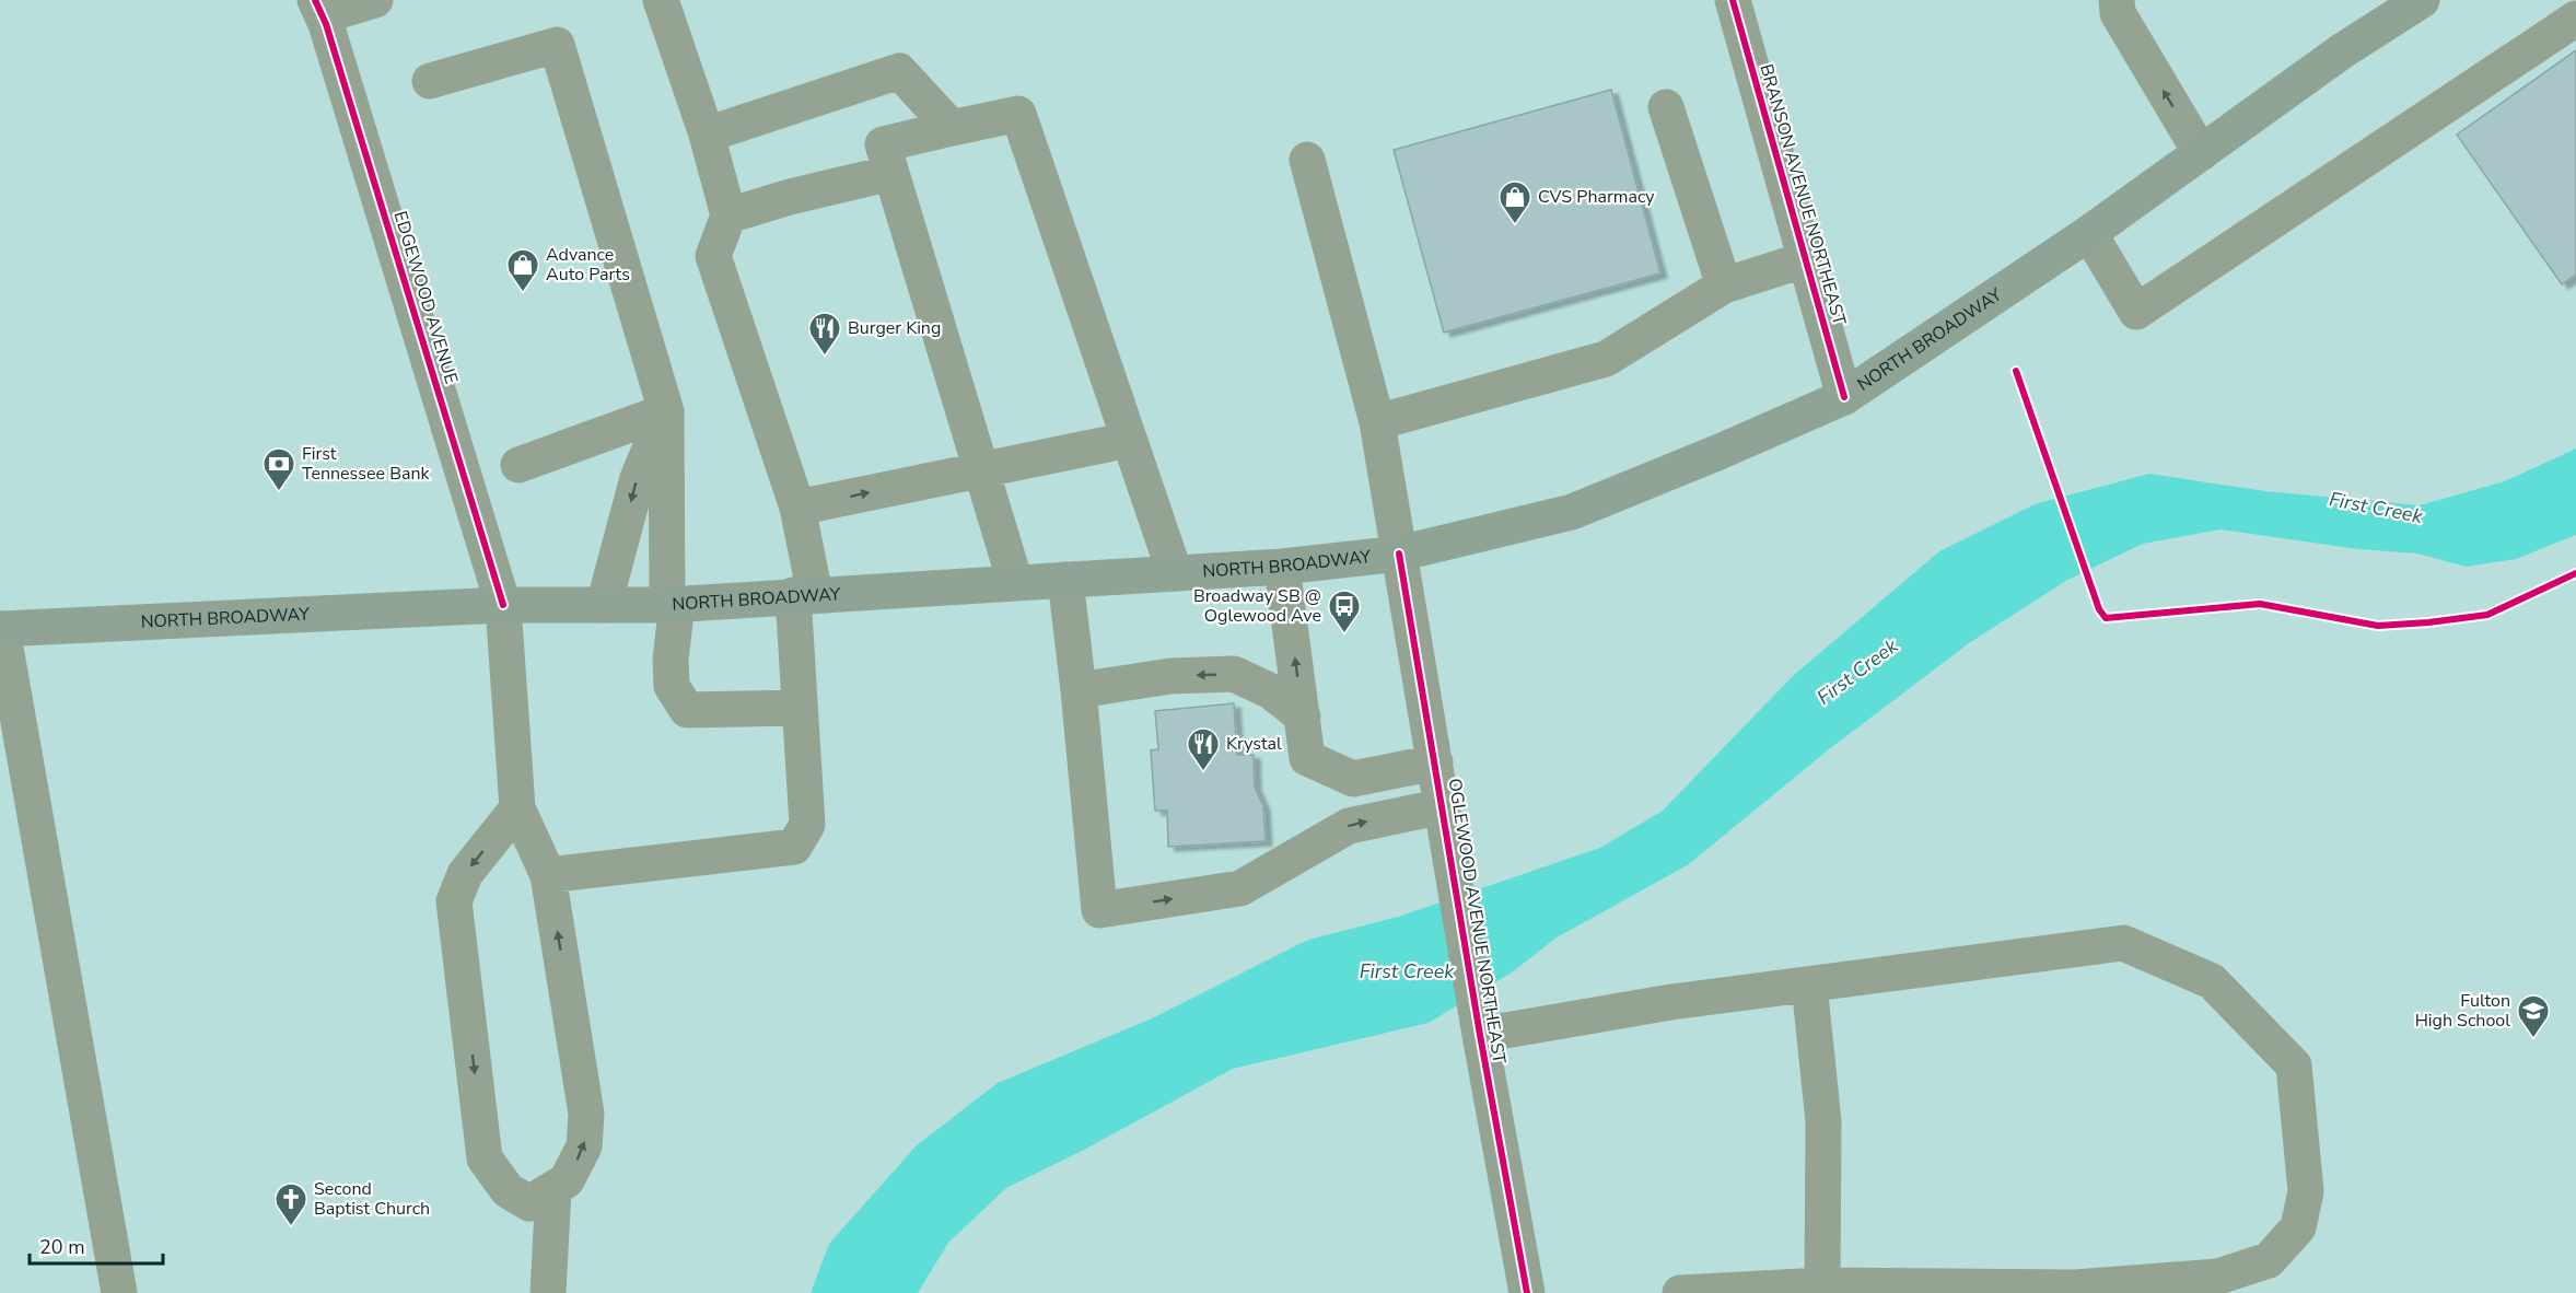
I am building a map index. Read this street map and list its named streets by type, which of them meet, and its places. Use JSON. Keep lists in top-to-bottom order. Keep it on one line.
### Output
{"streets":{"main road":["NORTH BROADWAY"],"street":["BRANSON AVENUE NORTHEAST","EDGEWOOD AVENUE","OGLEWOOD AVENUE NORTHEAST"]},"crossings":[["BRANSON AVENUE NORTHEAST","NORTH BROADWAY"],["EDGEWOOD AVENUE","NORTH BROADWAY"],["NORTH BROADWAY","OGLEWOOD AVENUE NORTHEAST"]],"water":["First Creek"],"places":{"shop":["CVS Pharmacy","Advance Auto Parts"],"restaurant":["Burger King","Krystal"],"bank":["First Tennessee Bank"],"bus stop":["Broadway SB @ Oglewood Ave"],"school or university":["Fulton High School"],"church":["Second Baptist Church"]},"scale_bar":"20 m"}
